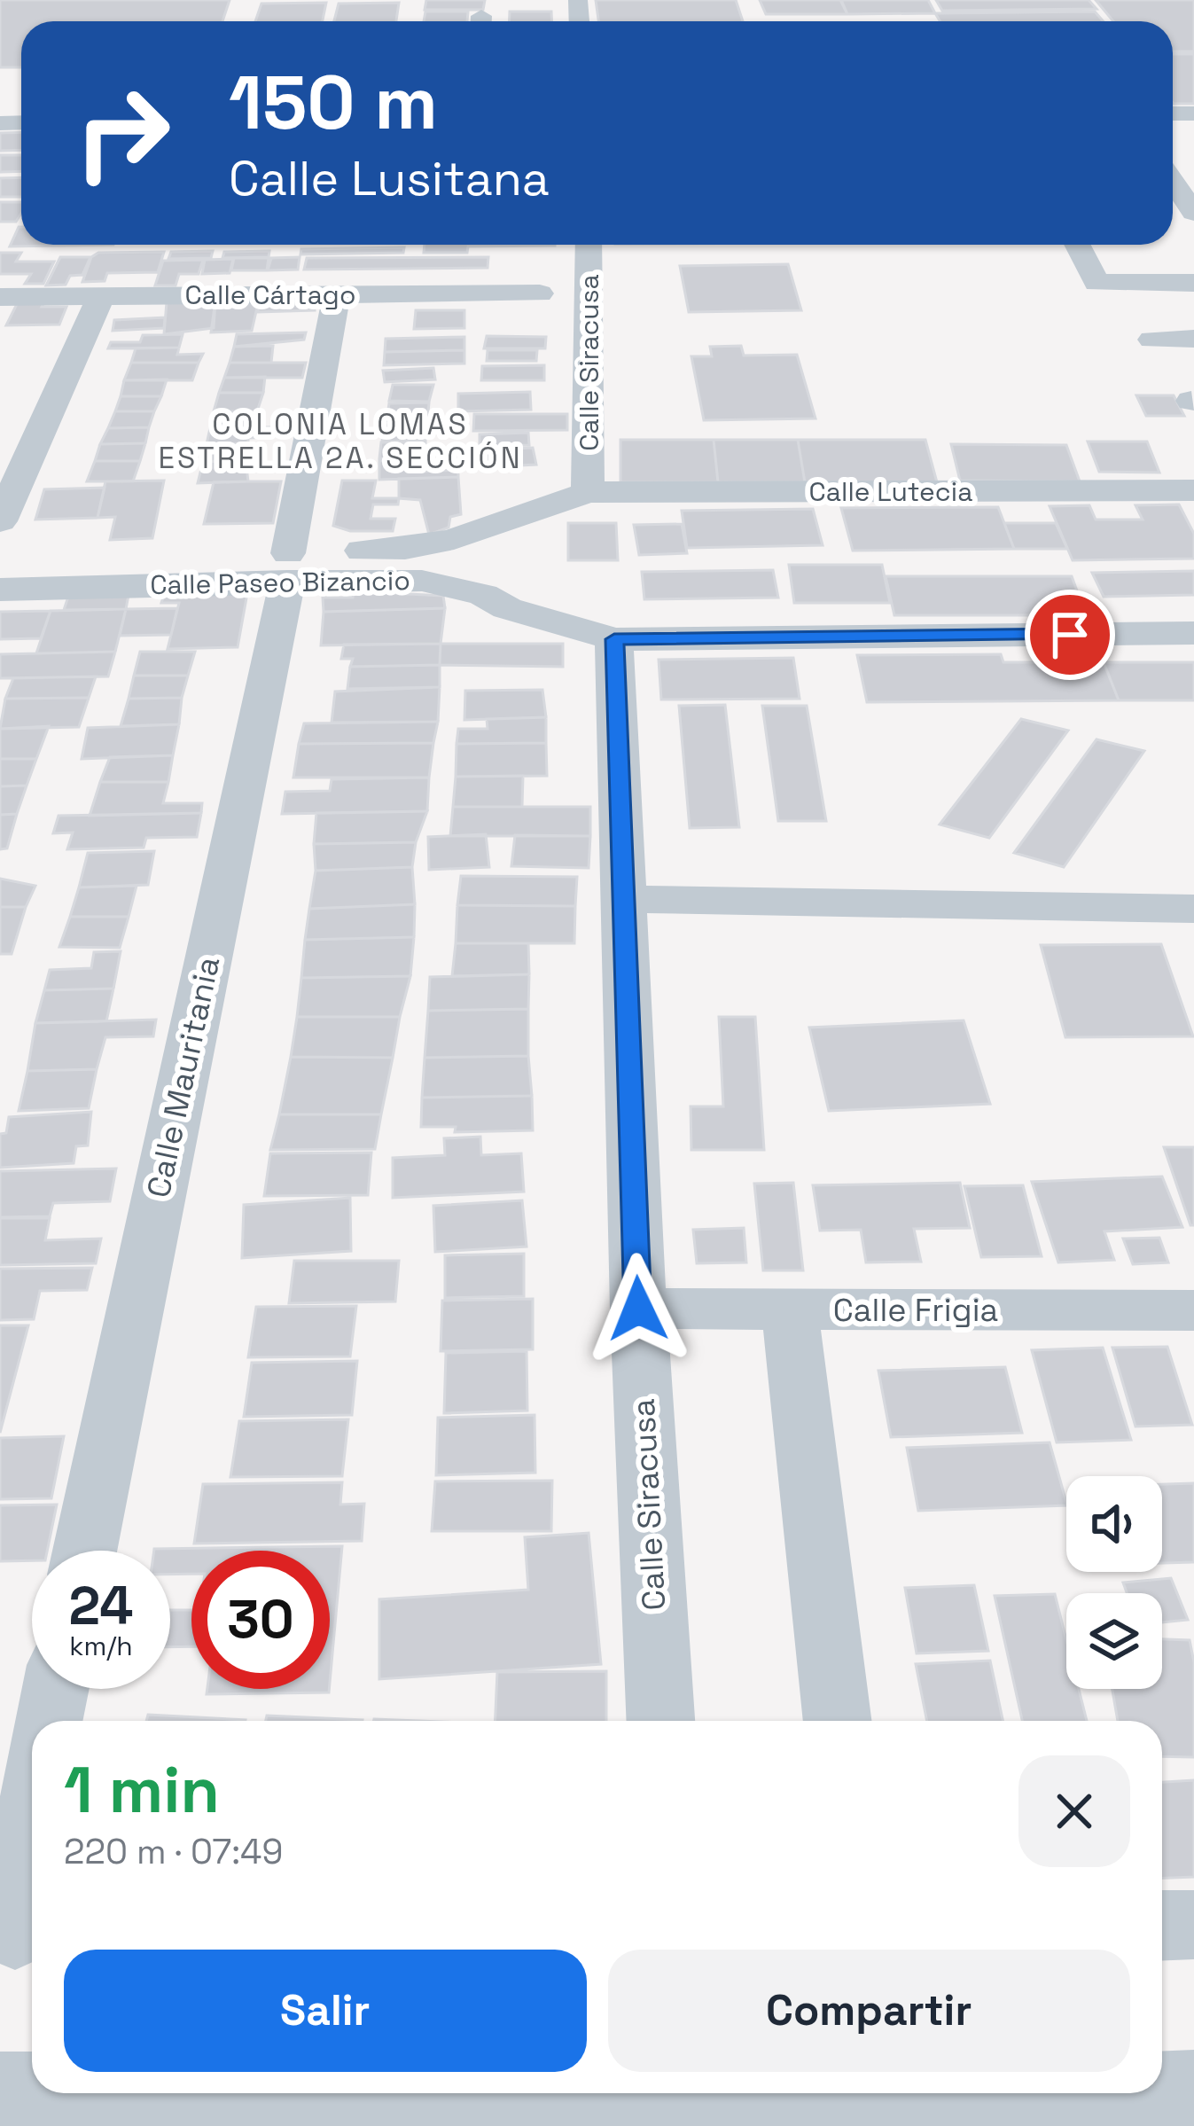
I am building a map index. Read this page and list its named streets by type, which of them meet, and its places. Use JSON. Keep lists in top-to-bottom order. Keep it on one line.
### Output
{"streets":{"street":["Calle Cártago","Calle Siracusa","Calle Lutecia","Calle Paseo Bizancio","Calle Mauritania","Calle Frigia"]},"crossings":[["Calle Cártago","Calle Mauritania"],["Calle Siracusa","Calle Lutecia"],["Calle Siracusa","Calle Paseo Bizancio"],["Calle Siracusa","Calle Frigia"],["Calle Lutecia","Calle Paseo Bizancio"],["Calle Paseo Bizancio","Calle Mauritania"]],"districts":["COLONIA LOMAS ESTRELLA 2A. SECCIÓN"],"page":{"turn":["150 m","Calle Lusitana"],"speed":"24 km/h","limit":"30","heading":["1 min","220 m · 07:49"],"buttons":["Salir","Compartir"]}}
